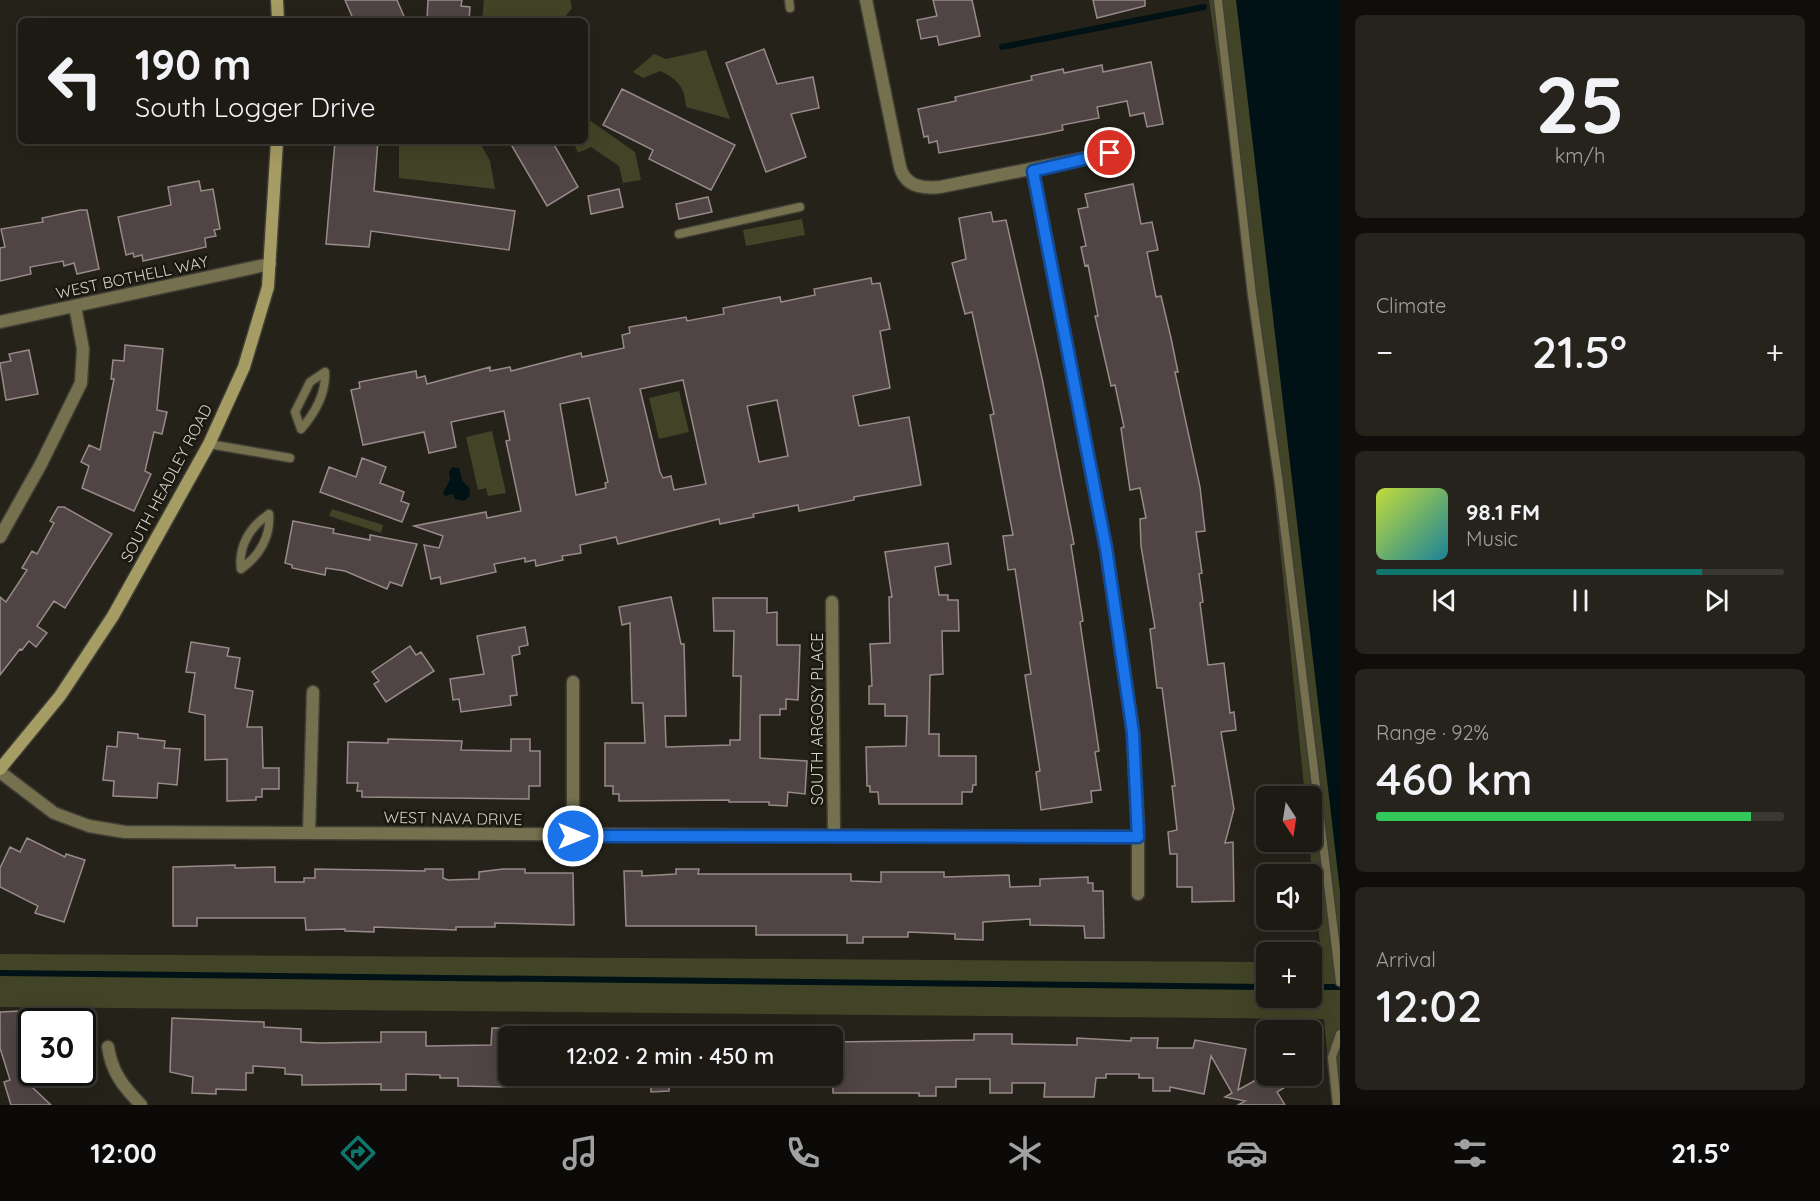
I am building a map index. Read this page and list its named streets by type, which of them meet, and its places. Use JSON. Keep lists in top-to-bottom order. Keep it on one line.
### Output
{"streets":{"street":["WEST BOTHELL WAY","SOUTH HEADLEY ROAD","SOUTH ARGOSY PLACE","WEST NAVA DRIVE"]},"crossings":[["WEST BOTHELL WAY","SOUTH HEADLEY ROAD"],["SOUTH HEADLEY ROAD","WEST NAVA DRIVE"],["SOUTH ARGOSY PLACE","WEST NAVA DRIVE"]],"north":"bottom","page":{"tile":[["25","km/h"],"Climate",["Range · 92%","460 km"],["Arrival","12:02"]],"turn":["190 m","South Logger Drive"],"heat":["−","21.5°","+"],"song":["98.1 FM","Music"],"map_buttons":["+","−"],"limit":"30","trip":"12:02 · 2 min · 450 m","tabs":["12:00","21.5°"]}}
